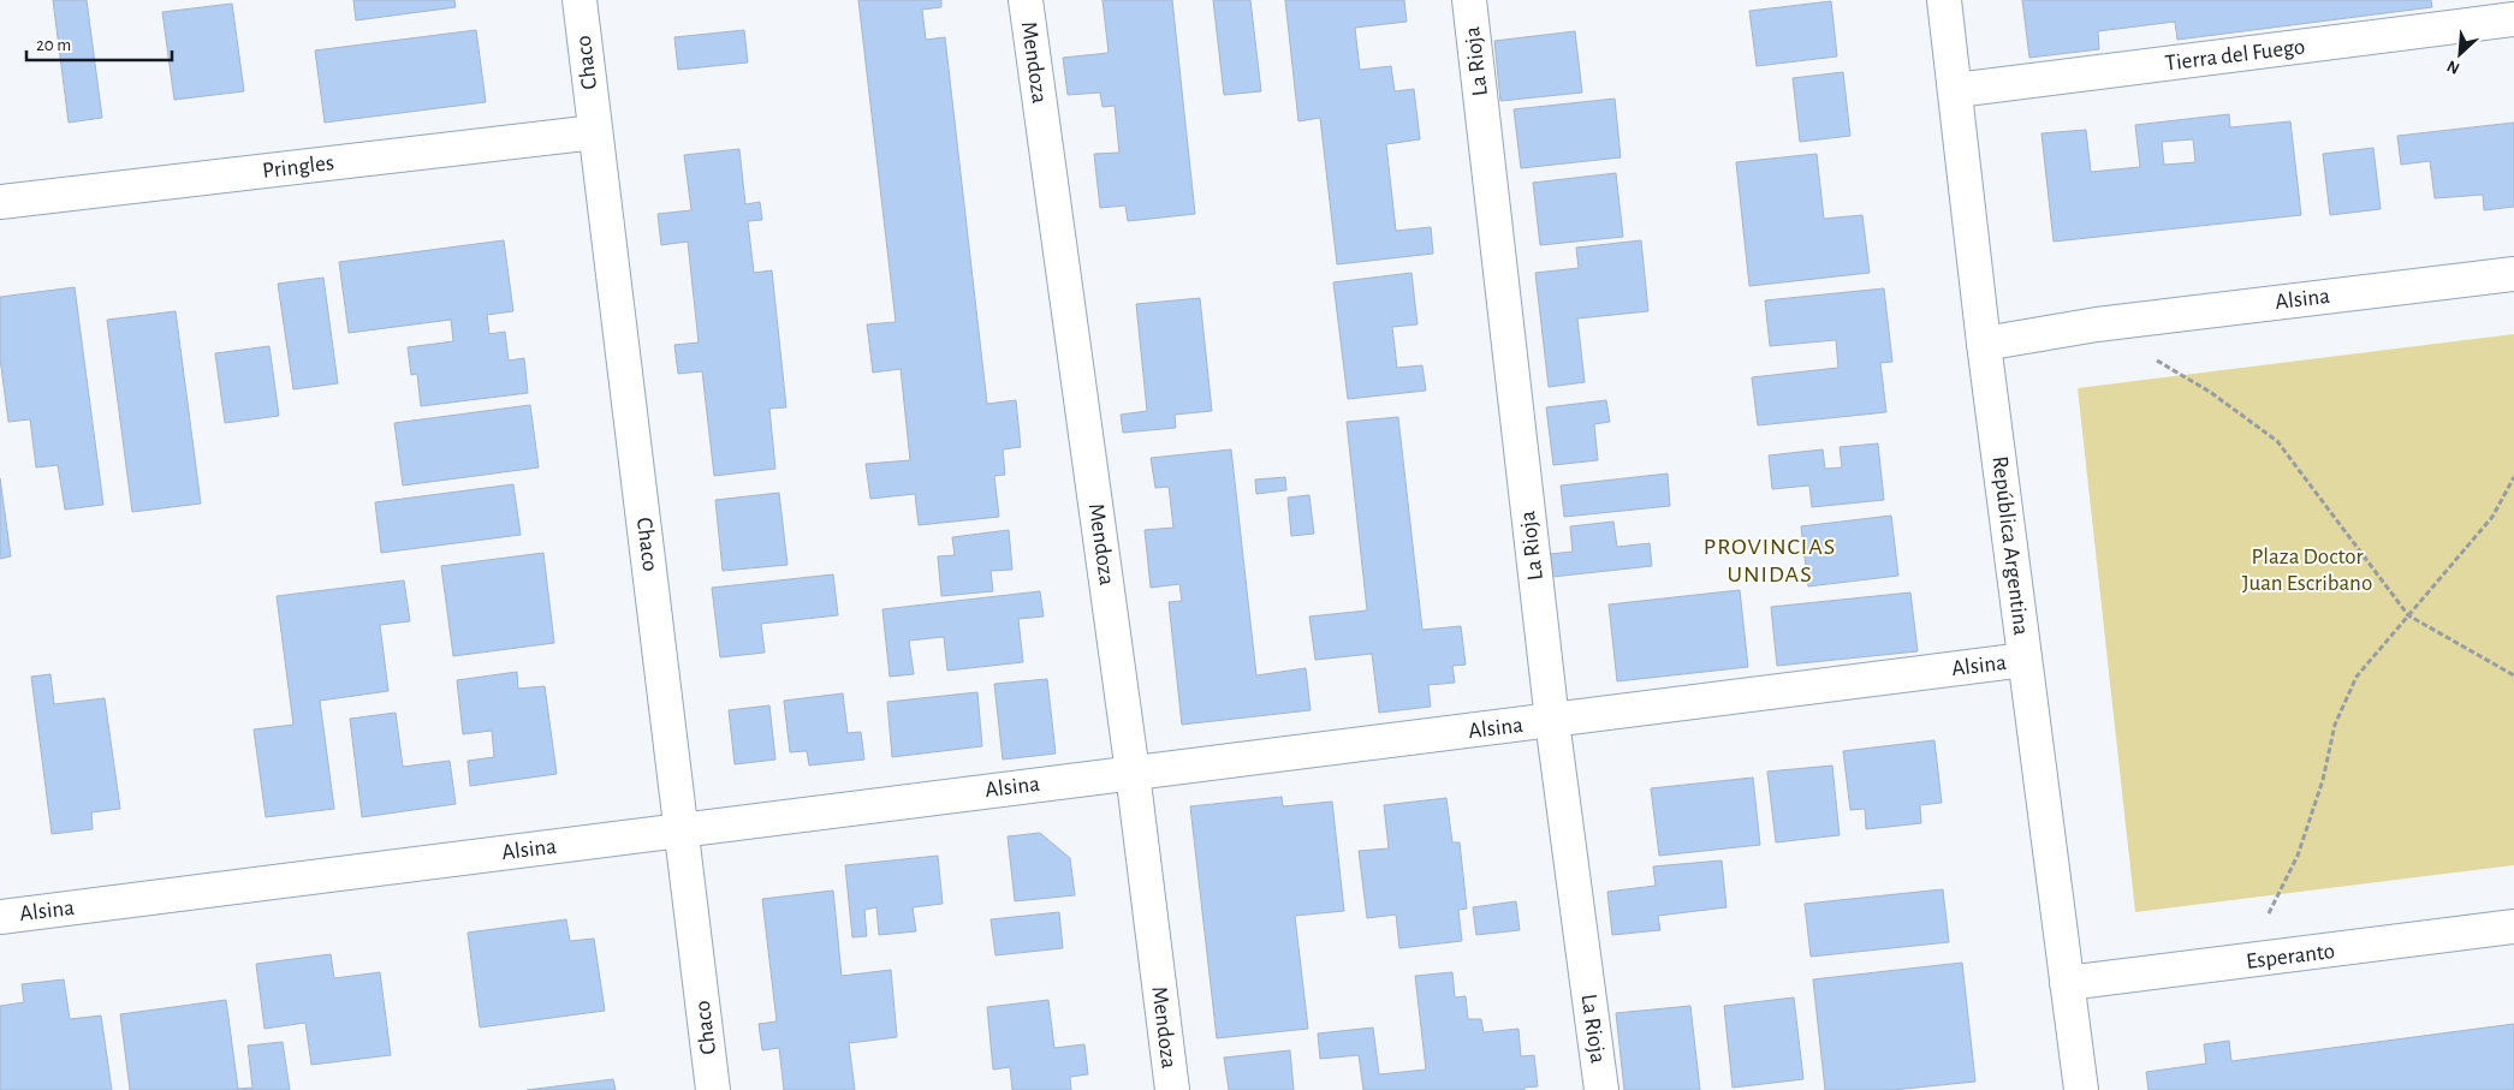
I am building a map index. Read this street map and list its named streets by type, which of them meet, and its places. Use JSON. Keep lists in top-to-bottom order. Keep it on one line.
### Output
{"streets":{"street":["Tierra del Fuego","La Rioja","Chaco","Mendoza","Pringles","Alsina","República Argentina","Esperanto"]},"crossings":[["Tierra del Fuego","República Argentina"],["La Rioja","Alsina"],["Chaco","Pringles"],["Chaco","Alsina"],["Mendoza","Alsina"],["Alsina","República Argentina"],["República Argentina","Esperanto"]],"districts":["PROVINCIAS UNIDAS"],"parks":["Plaza Doctor Juan Escribano"],"scale_bar":"20 m","north":"bottom left"}
